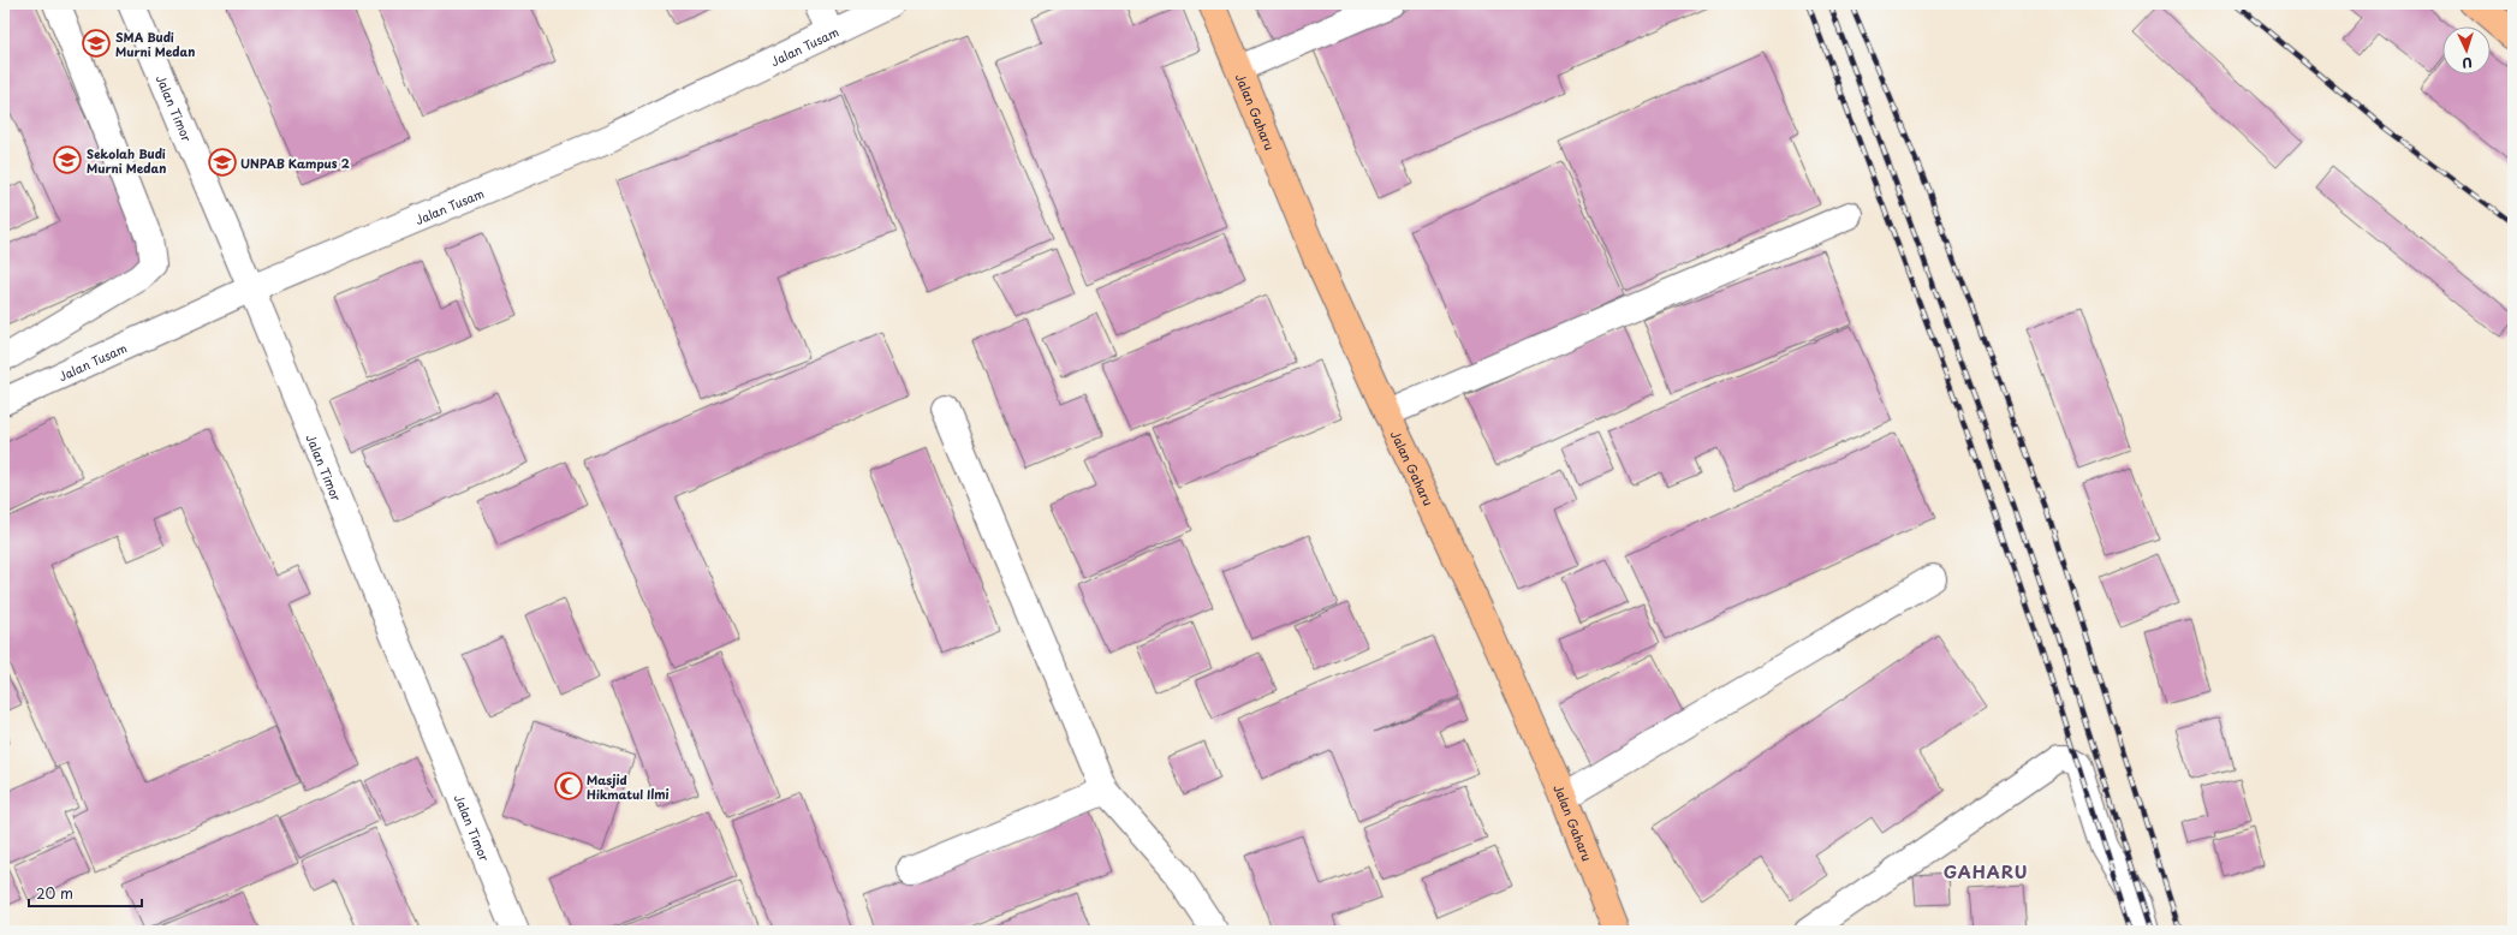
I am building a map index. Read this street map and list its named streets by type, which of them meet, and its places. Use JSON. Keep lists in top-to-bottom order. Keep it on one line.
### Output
{"streets":{"main road":["Jalan Gaharu"],"street":["Jalan Tusam","Jalan Timor"]},"crossings":[["Jalan Tusam","Jalan Timor"]],"districts":["GAHARU"],"places":{"school or university":["SMA Budi Murni Medan","Sekolah Budi Murni Medan","UNPAB Kampus 2"],"mosque":["Masjid Hikmatul Ilmi"]},"scale_bar":"20 m","north":"bottom"}
